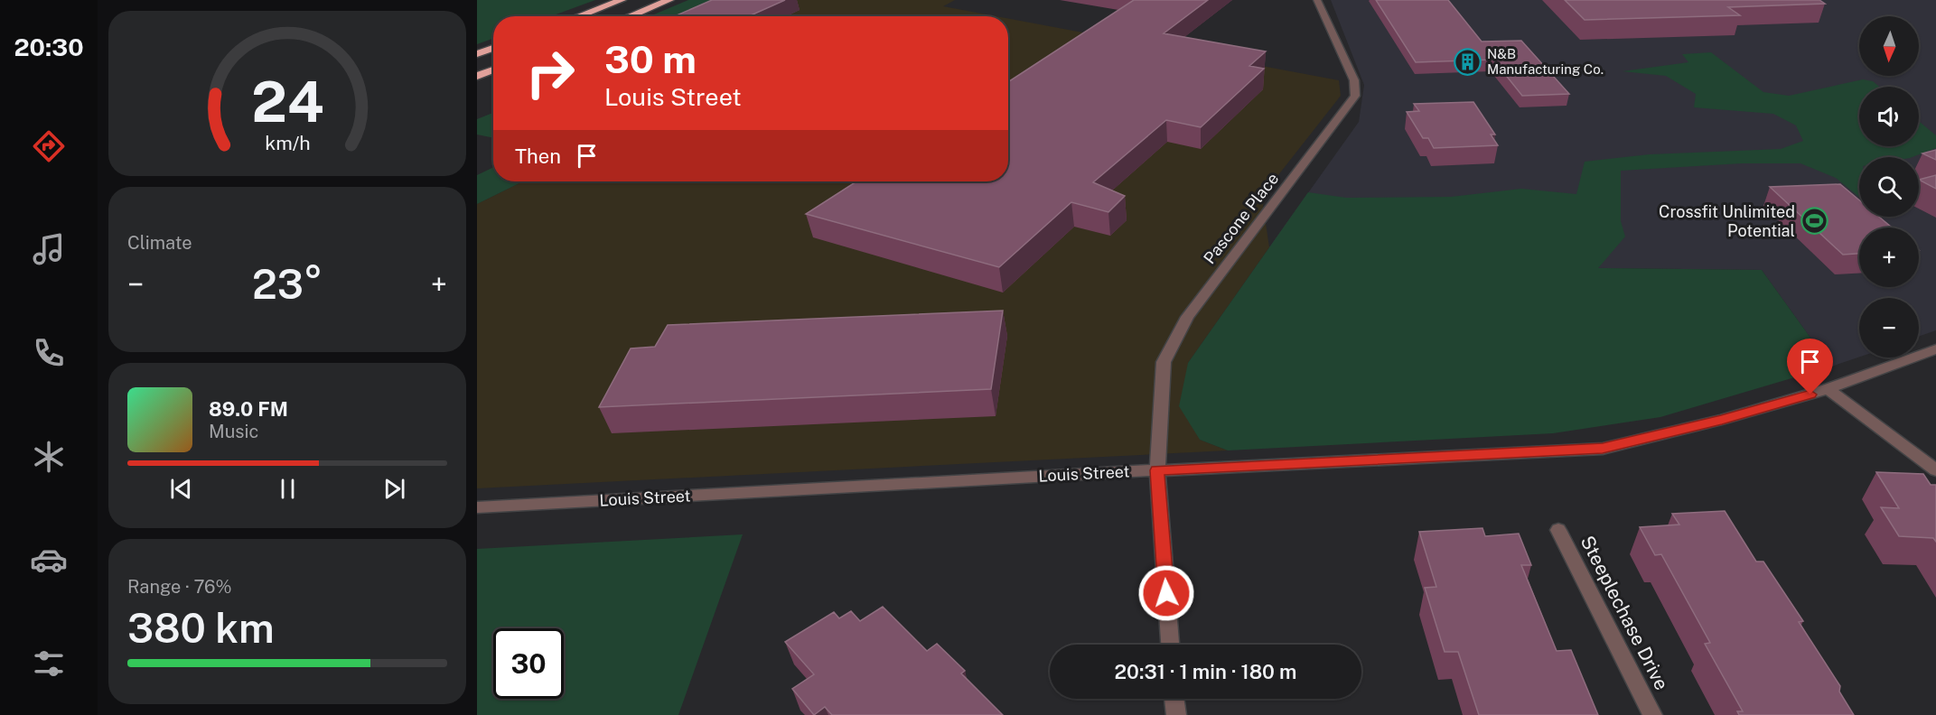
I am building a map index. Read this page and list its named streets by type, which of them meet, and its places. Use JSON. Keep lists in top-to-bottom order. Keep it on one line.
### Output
{"streets":{"street":["Pascone Place","Louis Street","Steeplechase Drive"]},"crossings":[["Pascone Place","Louis Street"]],"places":{"building":["N&B Manufacturing Co."],"sports":["Crossfit Unlimited Potential"]},"north":"bottom","page":{"tabs":"20:30","map_buttons":["+","−"],"turn":["30 m","Louis Street"],"then":"Then","tile":["Climate",["Range · 76%","380 km"]],"heat":["−","23°","+"],"song":["89.0 FM","Music"],"limit":"30","trip":"20:31 · 1 min · 180 m","gauge":["24","km/h"]}}
